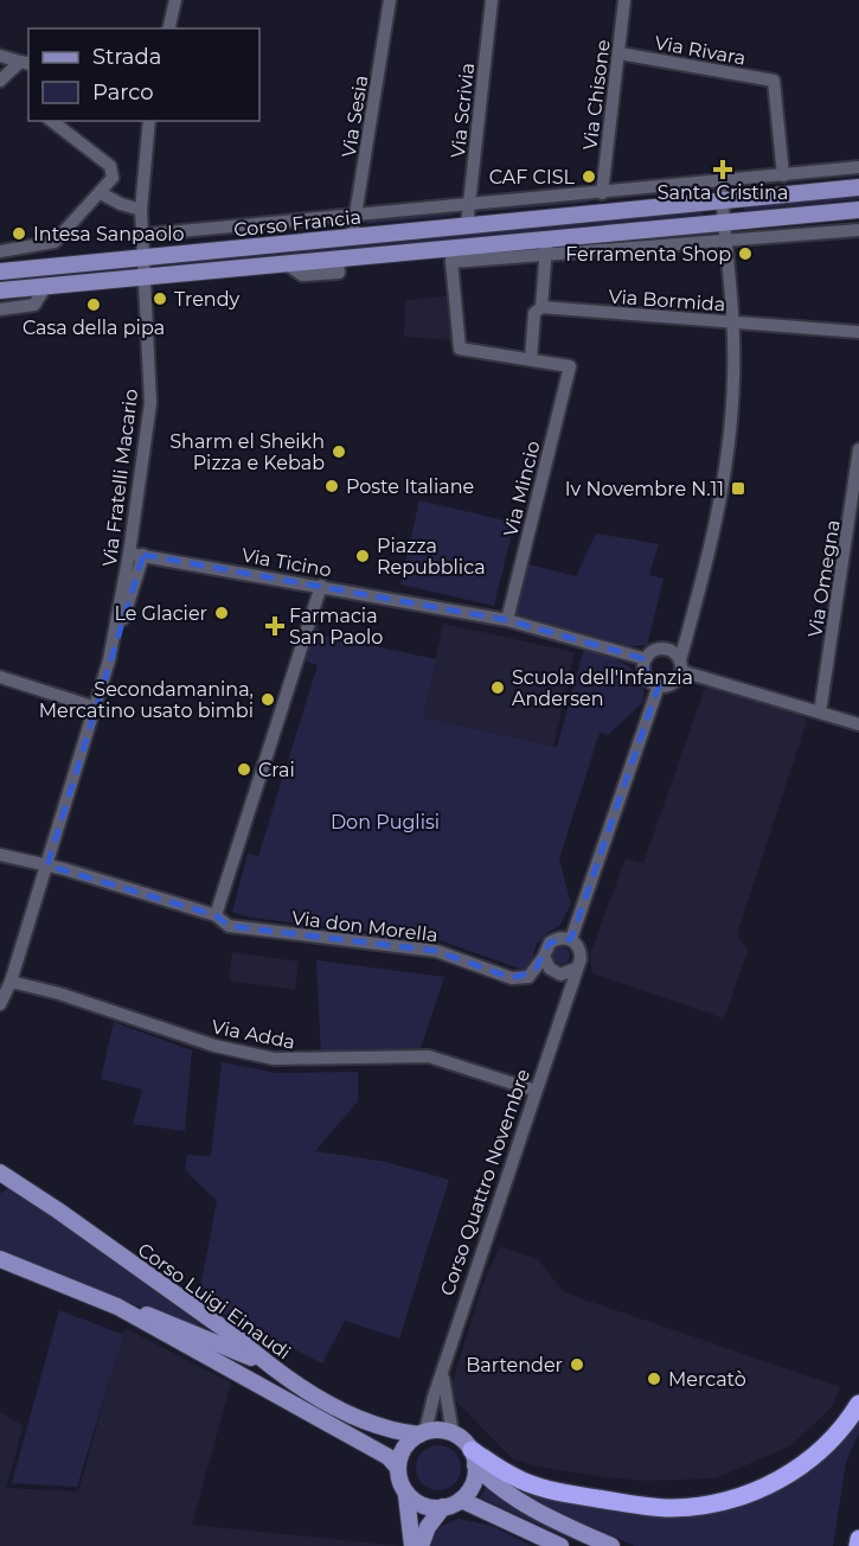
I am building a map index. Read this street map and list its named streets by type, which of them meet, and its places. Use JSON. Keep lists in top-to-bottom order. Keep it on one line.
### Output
{"streets":{"main road":["Corso Francia","Corso Luigi Einaudi"],"street":["Via Rivara","Via Chisone","Via Scrivia","Via Sesia","Via Bormida","Via Fratelli Macario","Via Mincio","Via Ticino","Via Omegna","Via don Morella","Via Adda","Corso Quattro Novembre"]},"crossings":[["Via Rivara","Via Chisone"],["Via Rivara","Corso Francia"],["Via Chisone","Corso Francia"],["Via Scrivia","Corso Francia"],["Via Sesia","Corso Francia"],["Corso Francia","Via Fratelli Macario"],["Via Fratelli Macario","Via Ticino"],["Via Fratelli Macario","Via don Morella"],["Via Fratelli Macario","Via Adda"],["Via Mincio","Via Ticino"],["Via don Morella","Corso Quattro Novembre"],["Via Adda","Corso Quattro Novembre"],["Corso Quattro Novembre","Corso Luigi Einaudi"]],"parks":["Don Puglisi"],"places":{"health":["Santa Cristina","Farmacia San Paolo"],"other":["CAF CISL","Intesa Sanpaolo","Ferramenta Shop","Trendy","Casa della pipa","Sharm el Sheikh Pizza e Kebab","Poste Italiane","Piazza Repubblica","Le Glacier","Scuola dell'Infanzia Andersen","Secondamanina, Mercatino usato bimbi","Crai","Bartender","Mercatò"],"transit":["Iv Novembre N.11"]},"legend":["Strada","Parco"]}
